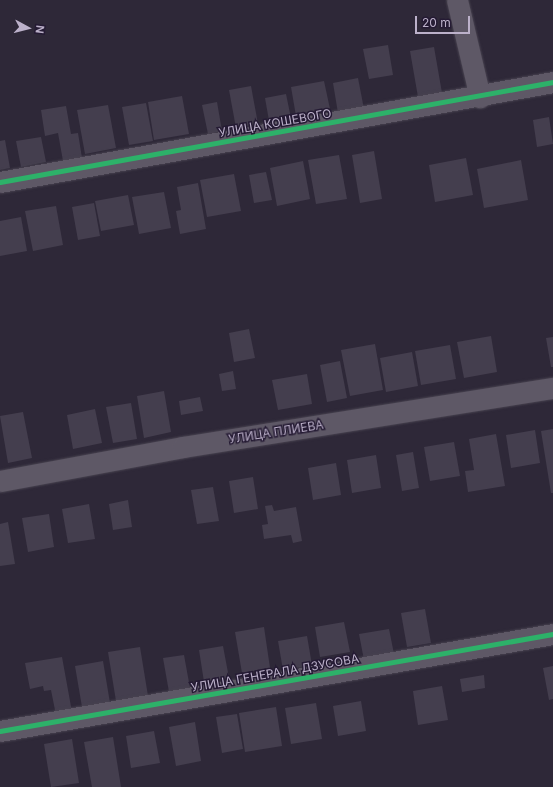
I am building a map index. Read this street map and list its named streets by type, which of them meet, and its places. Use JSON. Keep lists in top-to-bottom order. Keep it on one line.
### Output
{"streets":{"street":["УЛИЦА КОШЕВОГО","УЛИЦА ПЛИЕВА","УЛИЦА ГЕНЕРАЛА ДЗУСОВА"]},"scale_bar":"20 m","north":"right"}
